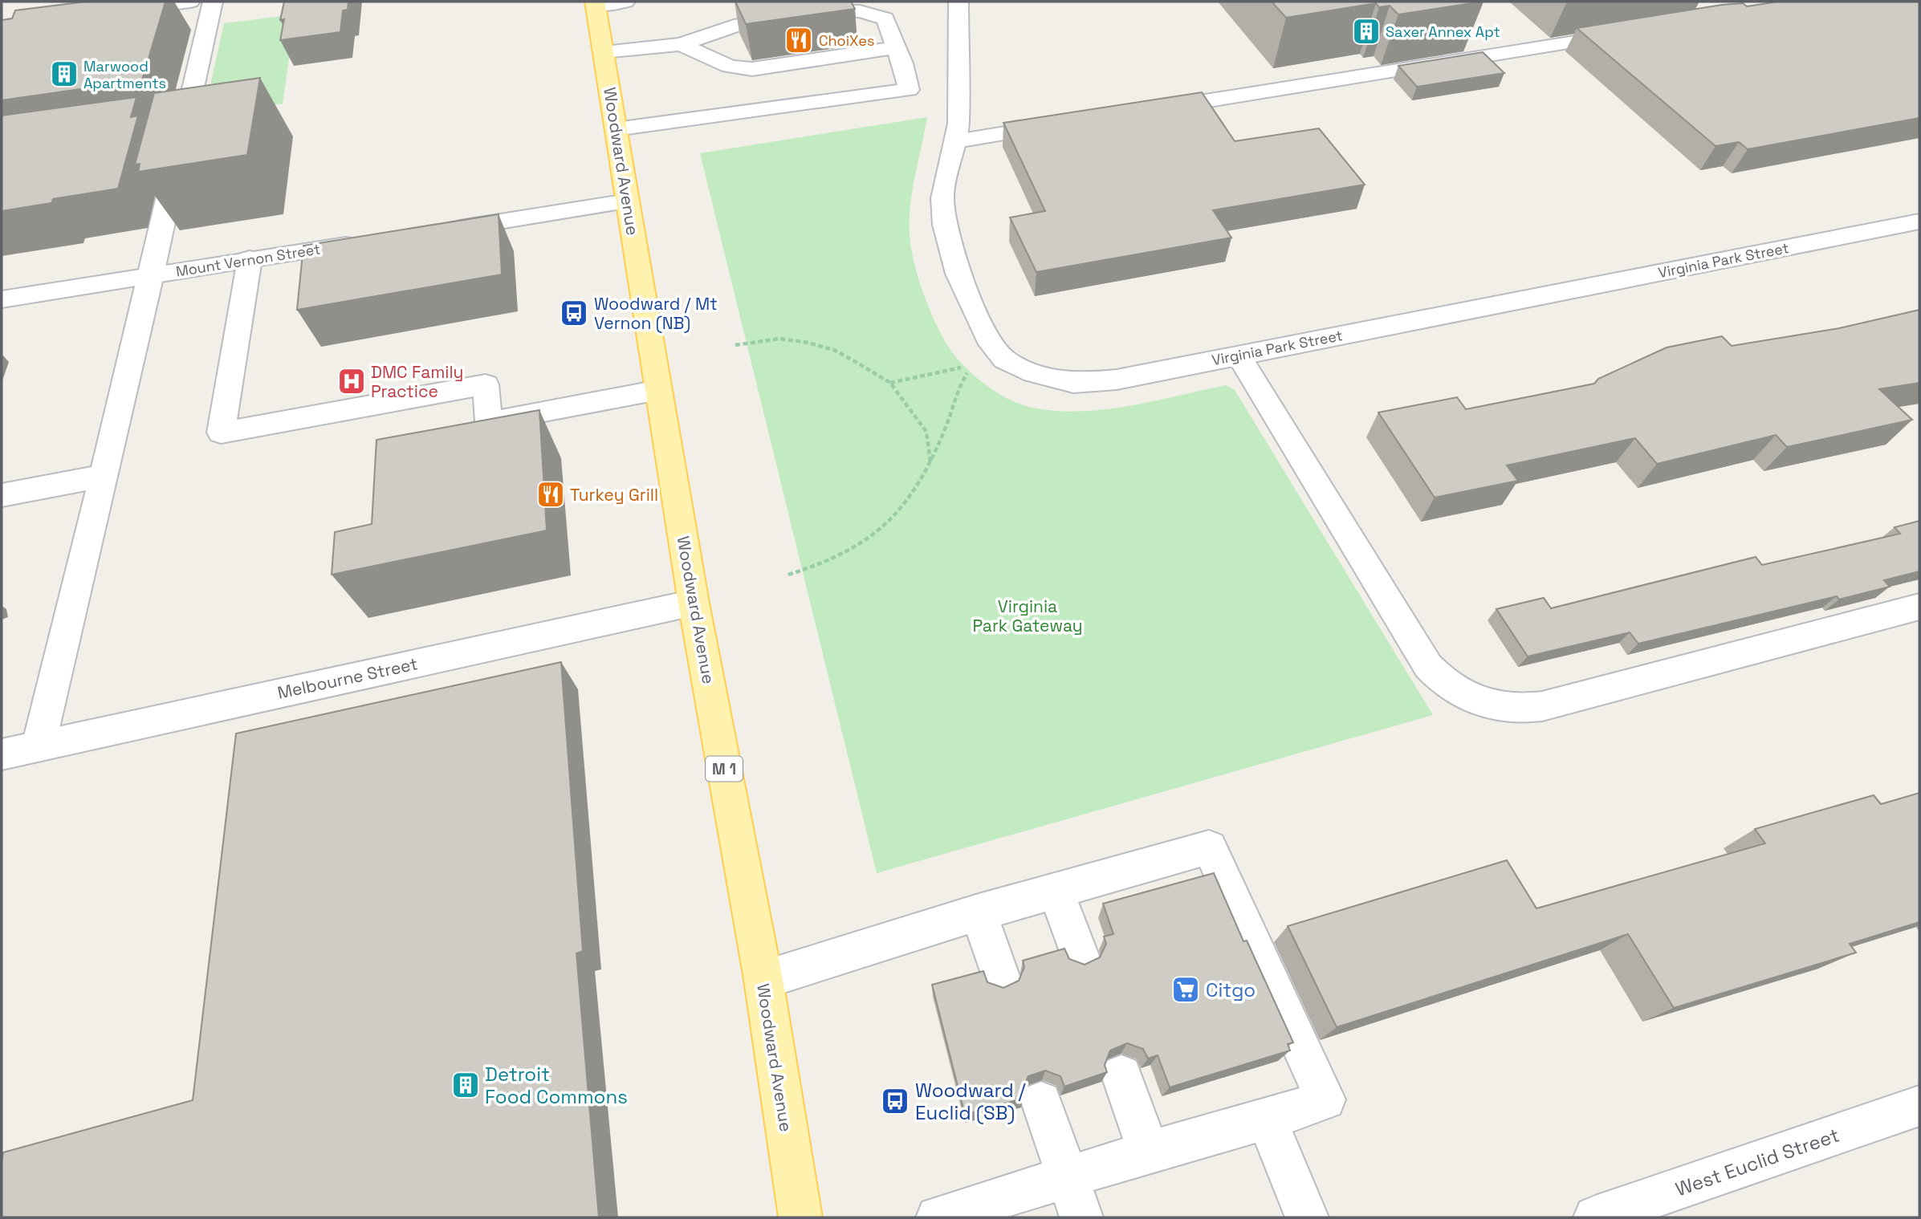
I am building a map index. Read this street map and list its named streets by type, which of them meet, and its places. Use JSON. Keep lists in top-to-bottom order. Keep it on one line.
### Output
{"streets":{"main road":["Woodward Avenue","M 1"],"street":["Mount Vernon Street","Virginia Park Street","Melbourne Street","West Euclid Street"]},"crossings":[["Woodward Avenue","Melbourne Street"]],"parks":["Virginia Park Gateway"],"places":{"building":["Saxer Annex Apt","Marwood Apartments","Detroit Food Commons"],"restaurant":["ChoiXes","Turkey Grill"],"bus stop":["Woodward / Mt Vernon (NB)","Woodward / Euclid (SB)"],"hospital":["DMC Family Practice"],"supermarket":["Citgo"]}}
